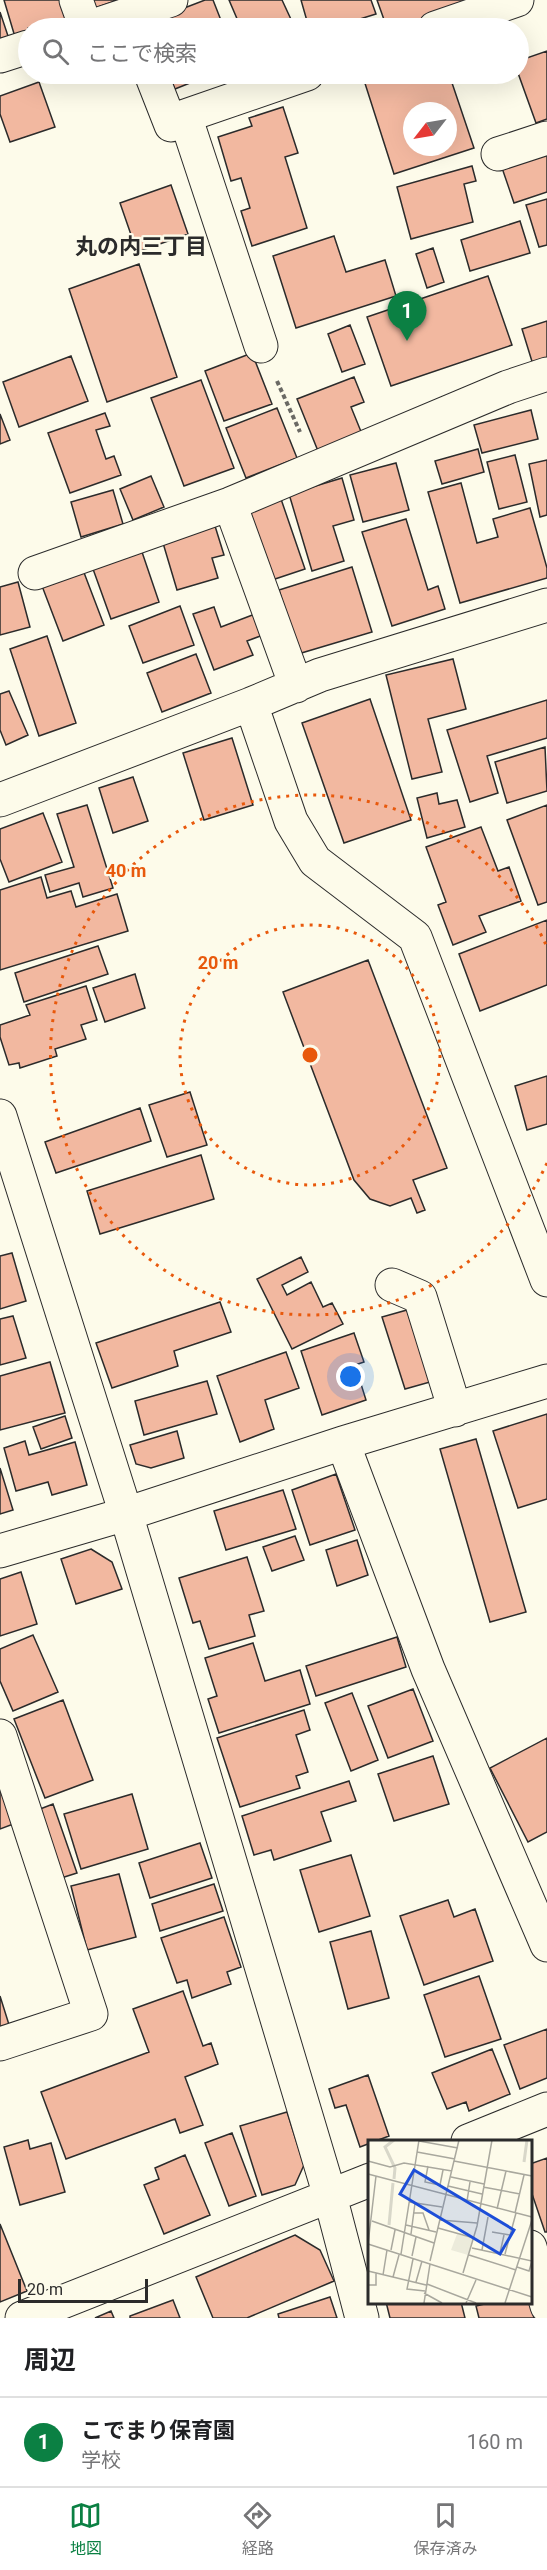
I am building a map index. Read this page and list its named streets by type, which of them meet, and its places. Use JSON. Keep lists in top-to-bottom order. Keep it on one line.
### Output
{"districts":["丸の内三丁目"],"scale_bar":"20 m","north":"bottom left","page":{"search":"ここで検索","pins":"1","scale":"20 m","heading":"周辺","list":[{"mark":"1","name":"こでまり保育園","note":"学校","value":"160 m"}],"nav":["地図","経路","保存済み"]},"rings":["40 m","20 m"]}
